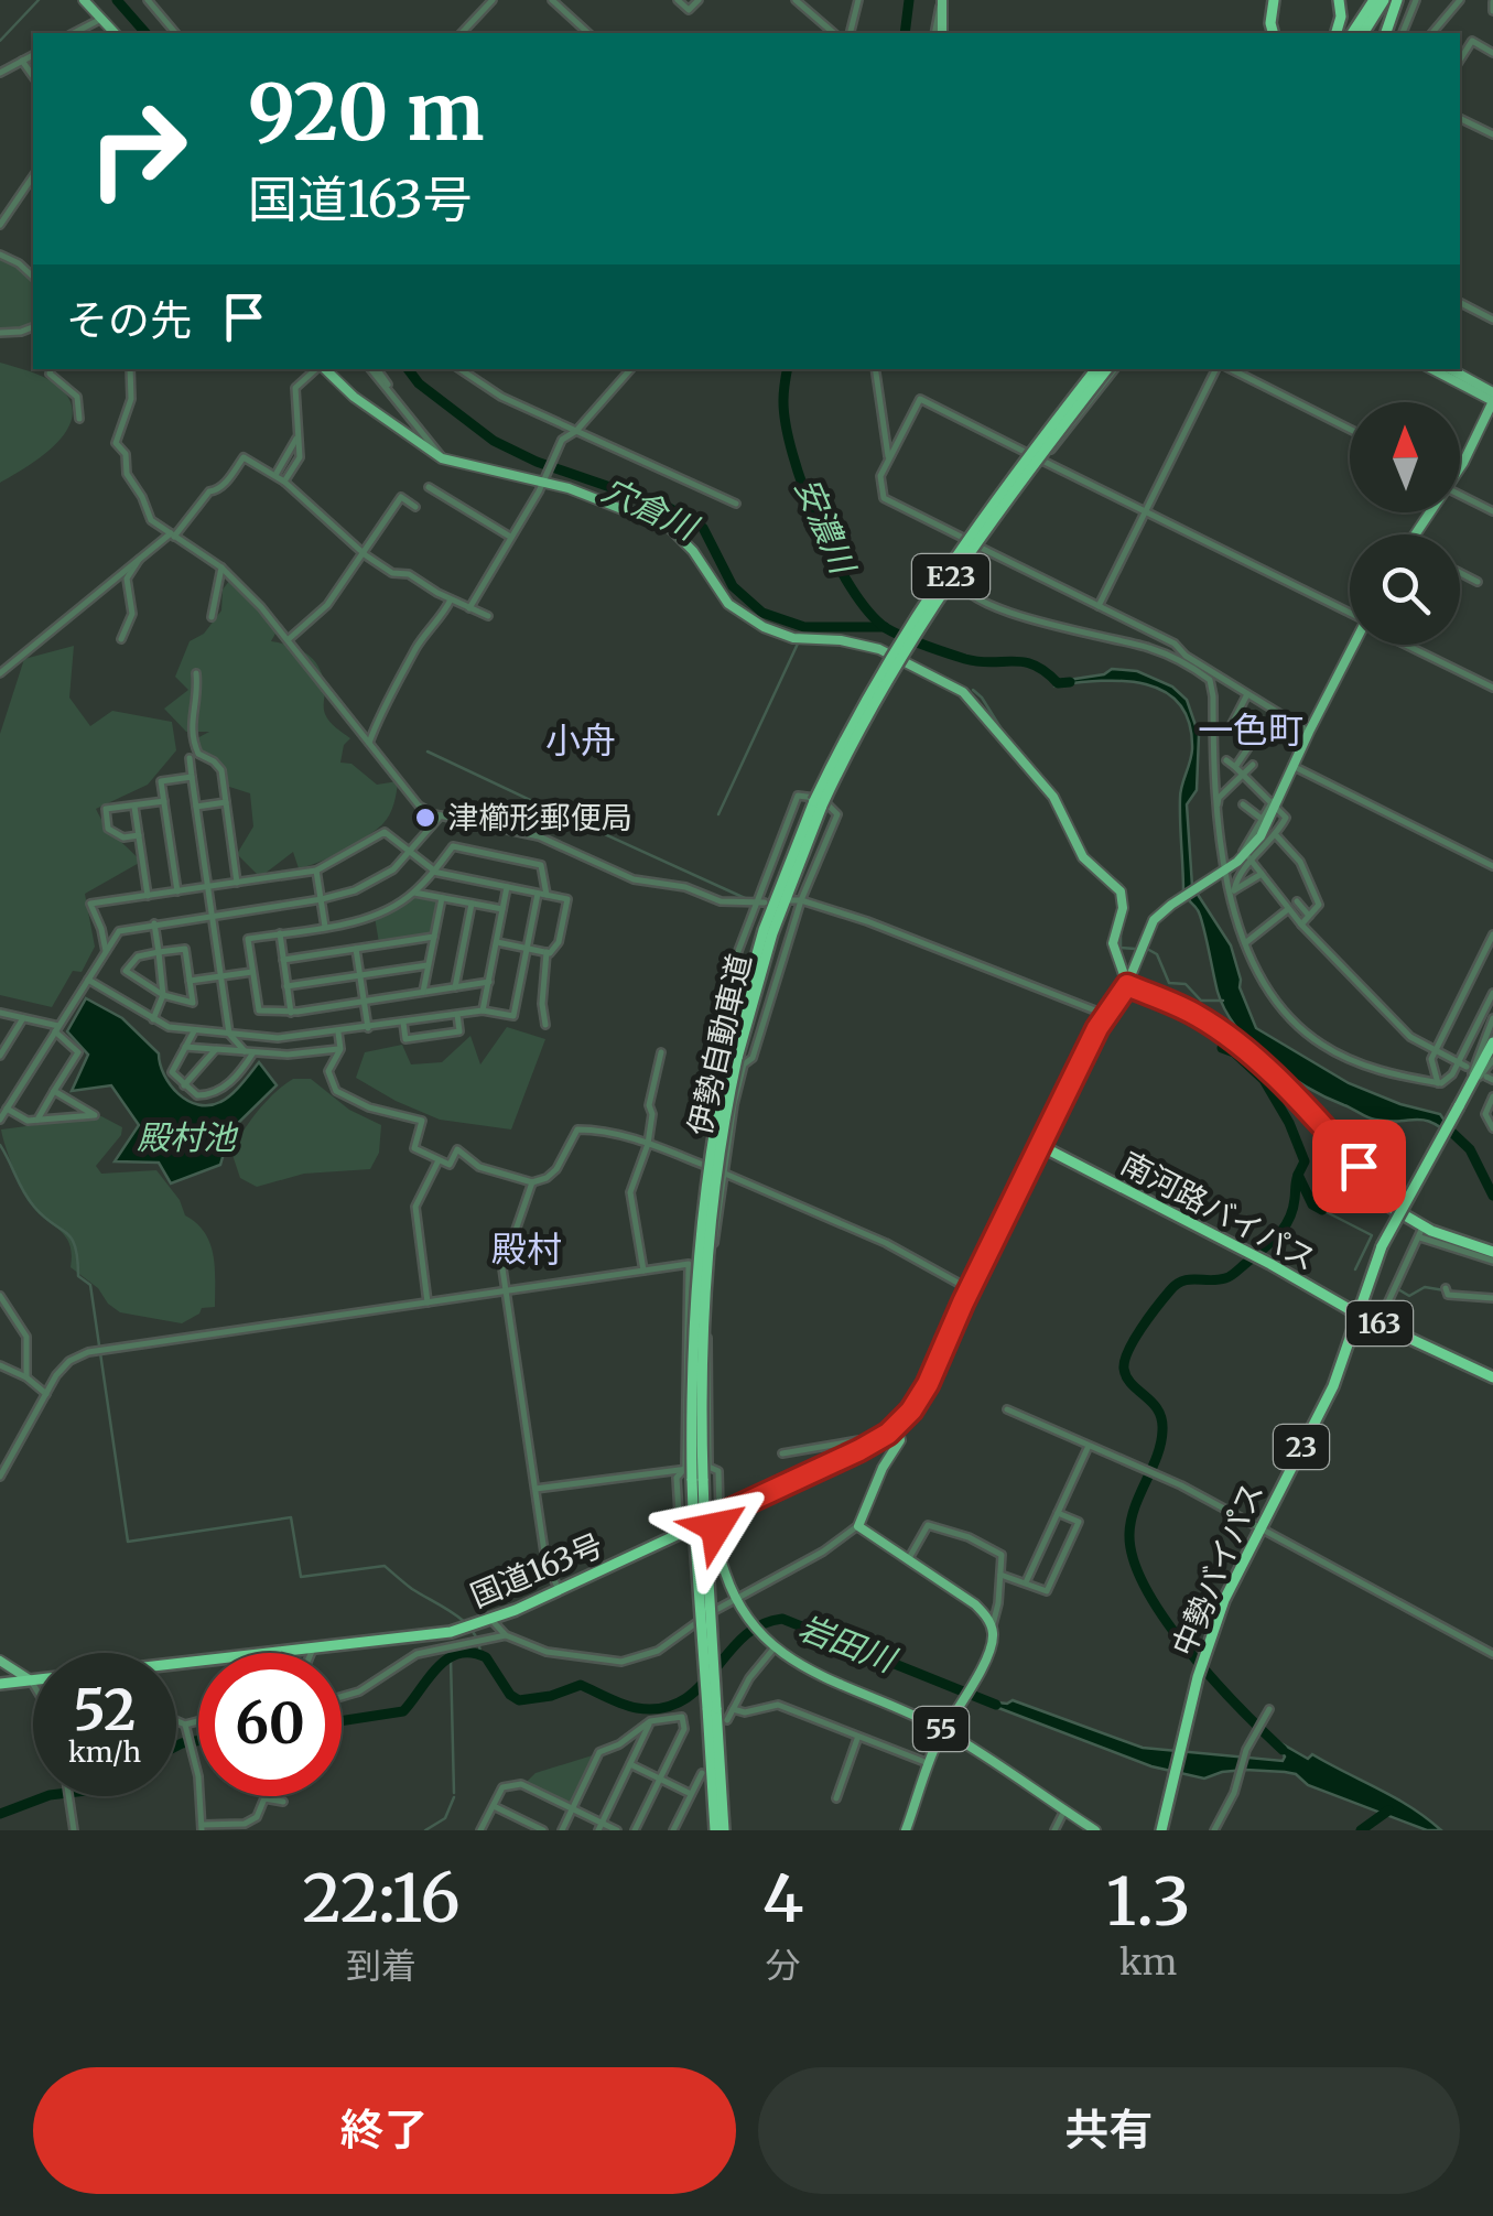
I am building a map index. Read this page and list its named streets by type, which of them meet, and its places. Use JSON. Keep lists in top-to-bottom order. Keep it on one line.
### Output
{"streets":{"highway":["E23","伊勢自動車道","南河路バイパス","163","23","中勢バイパス","国道163号"],"main road":["55"]},"crossings":[["南河路バイパス","中勢バイパス"],["南河路バイパス","国道163号"],["国道163号","55"]],"districts":["一色町","小舟","殿村"],"water":["穴倉川","安濃川","殿村池","岩田川"],"places":["津櫛形郵便局"],"north":"top","page":{"turn":["920 m","国道163号"],"then":"その先","speed":"52 km/h","limit":"60","eta":["22:16","到着","4","分","1.3","km"],"buttons":["終了","共有"]}}
